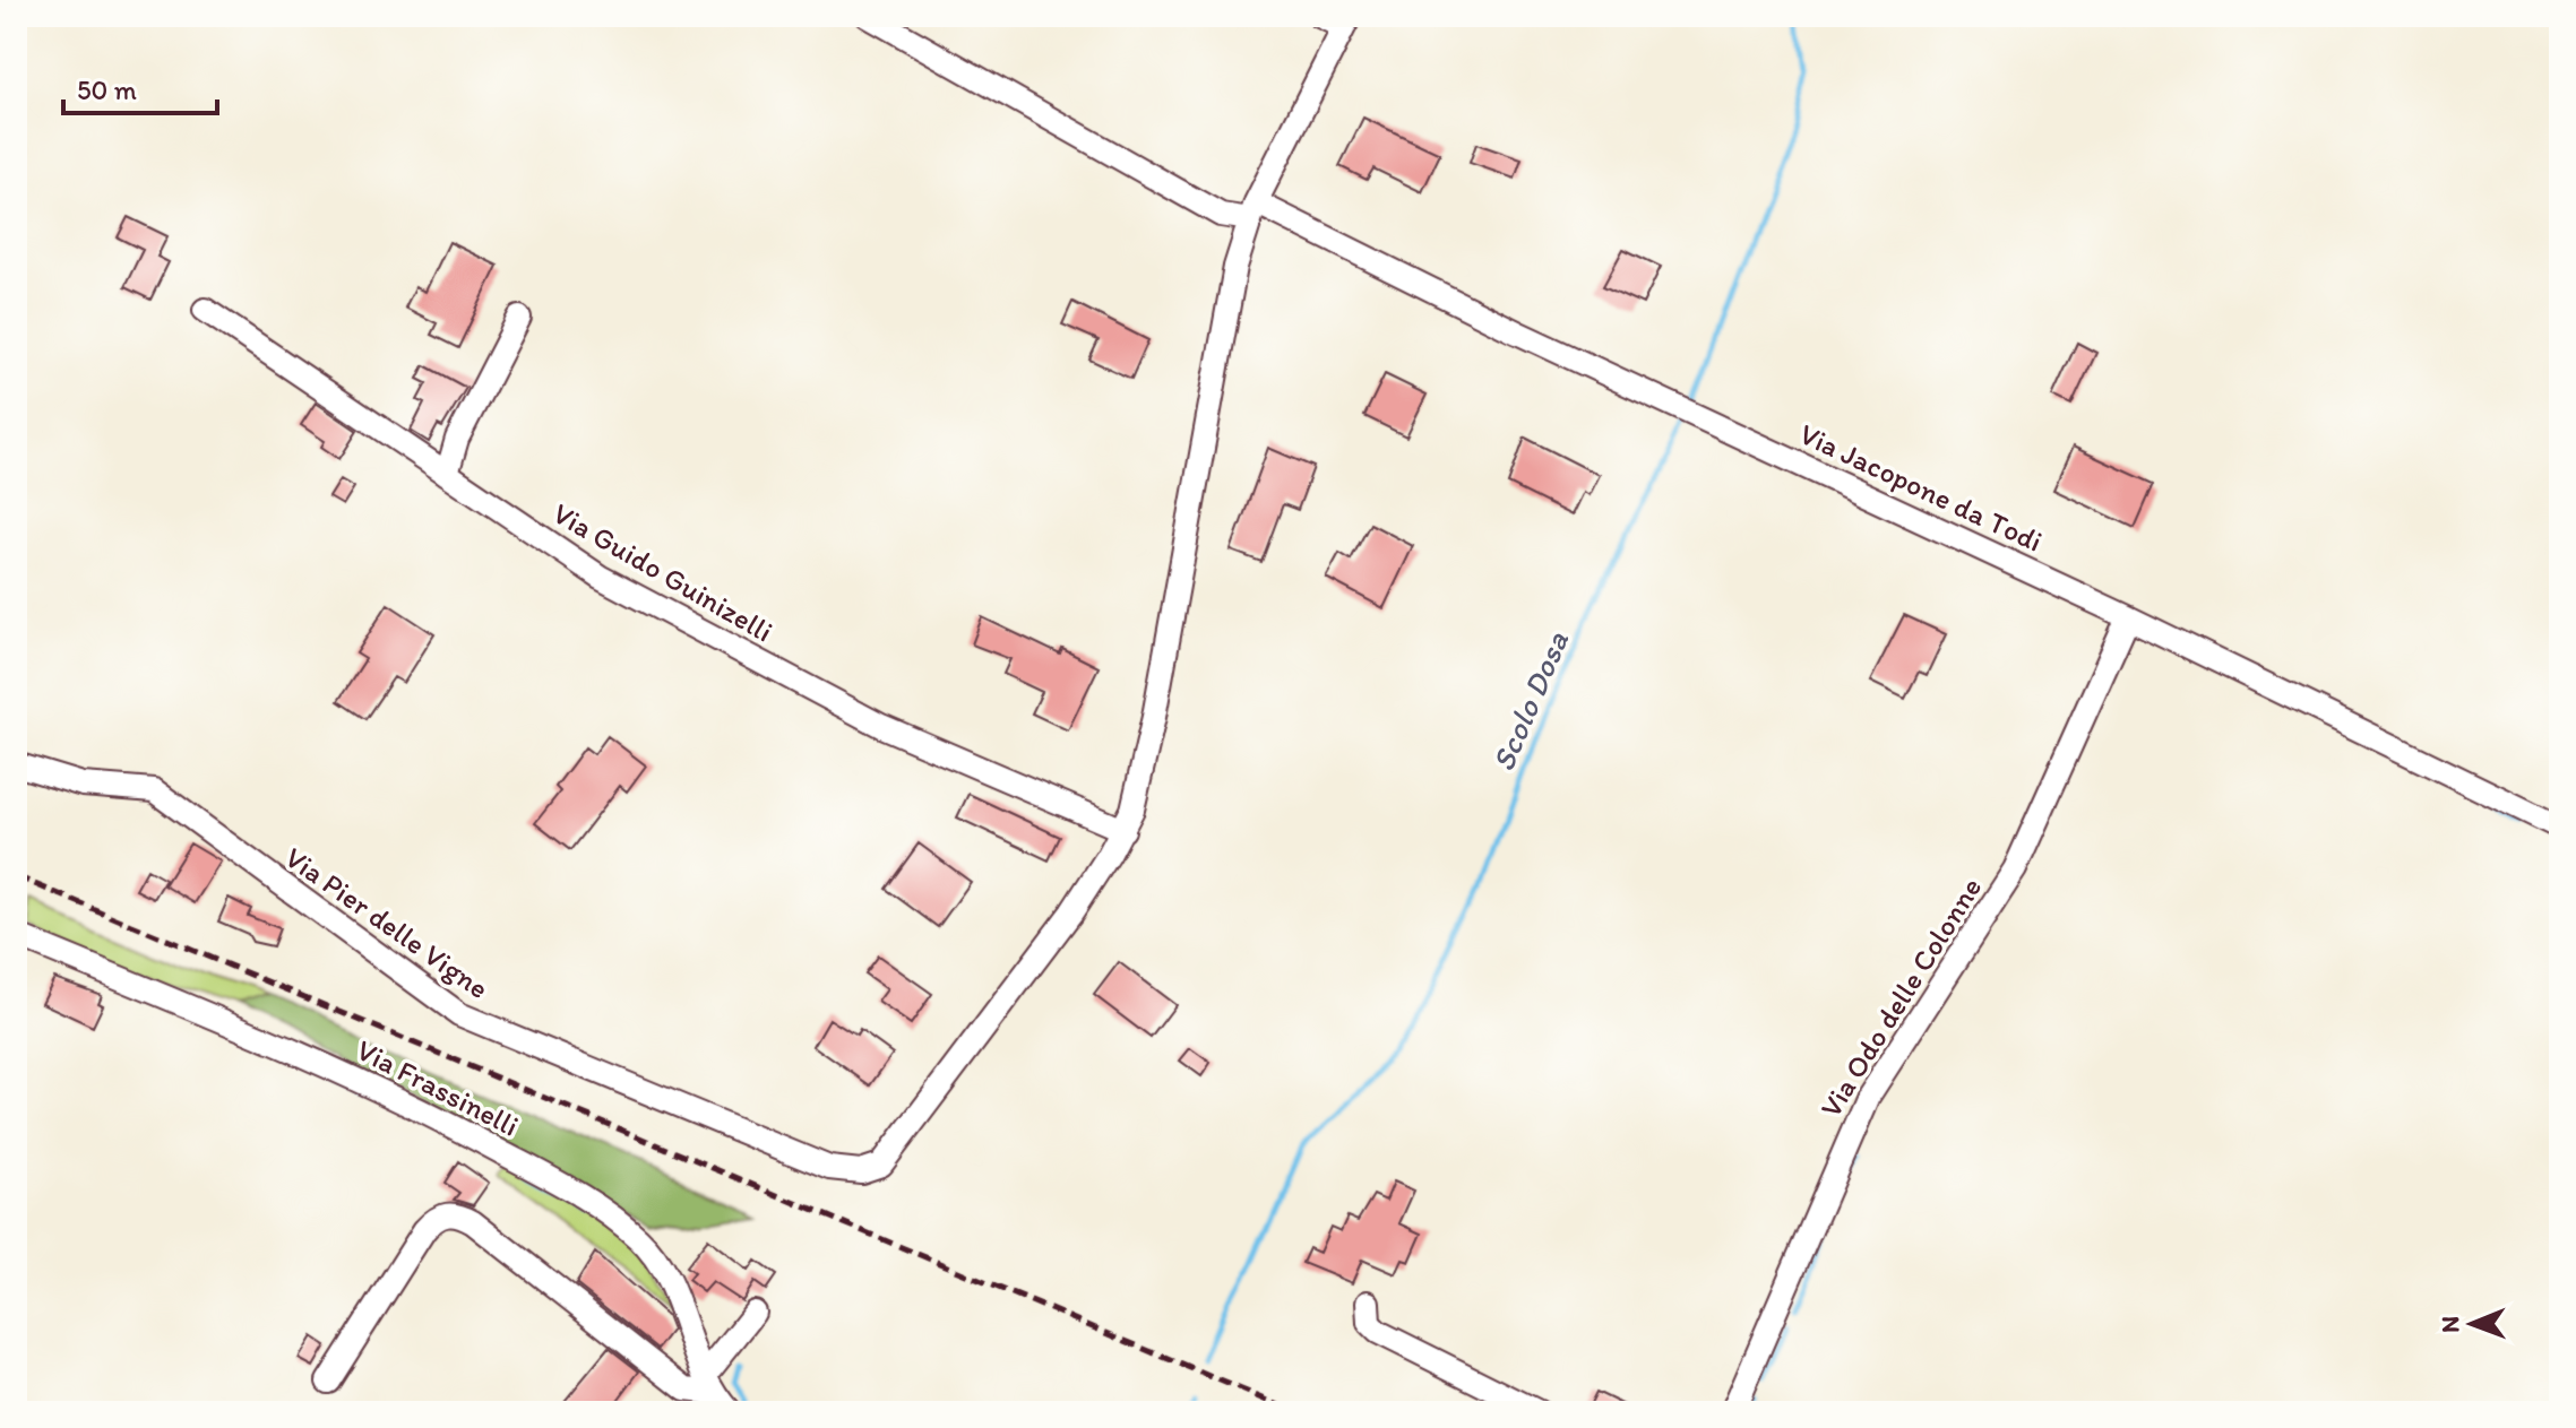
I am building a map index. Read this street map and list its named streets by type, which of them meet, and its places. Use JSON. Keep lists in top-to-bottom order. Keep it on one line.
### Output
{"streets":{"street":["Via Jacopone da Todi","Via Guido Guinizelli","Via Pier delle Vigne","Via Odo delle Colonne","Via Frassinelli"]},"crossings":[["Via Jacopone da Todi","Via Odo delle Colonne"],["Via Guido Guinizelli","Via Pier delle Vigne"]],"water":["Scolo Dosa"],"scale_bar":"50 m","north":"left"}
